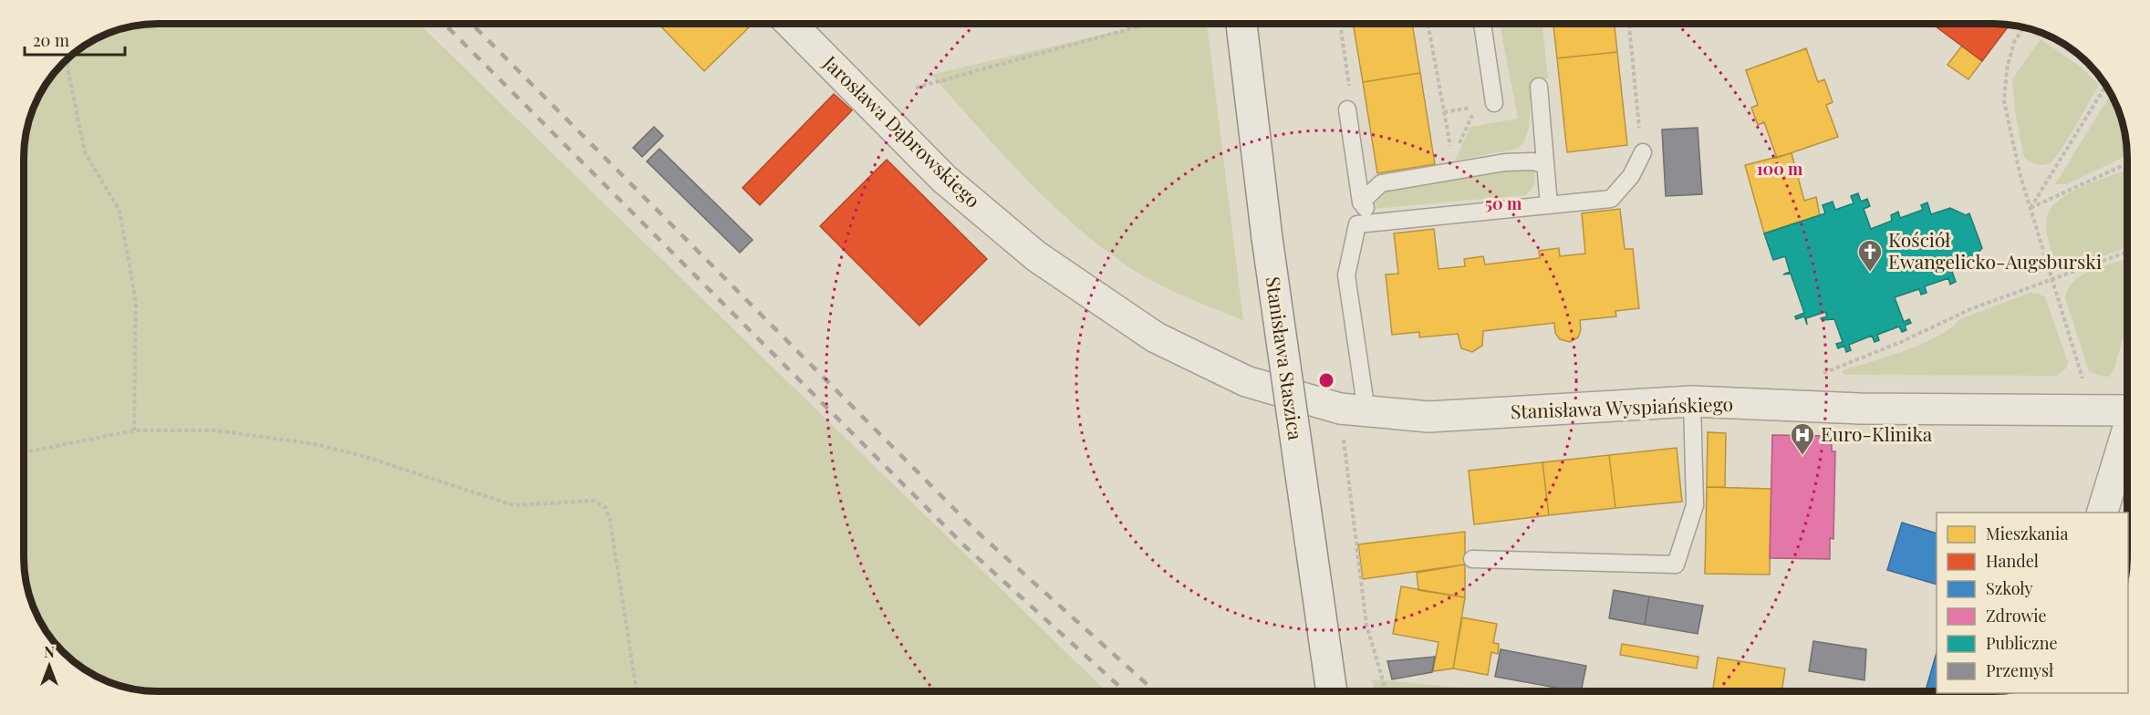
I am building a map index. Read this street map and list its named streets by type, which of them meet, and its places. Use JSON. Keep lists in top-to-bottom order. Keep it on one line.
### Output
{"streets":{"street":["Jarosława Dąbrowskiego","Stanisława Staszica","Stanisława Wyspiańskiego"]},"crossings":[["Jarosława Dąbrowskiego","Stanisława Wyspiańskiego"]],"places":{"church":["Kościół Ewangelicko-Augsburski"],"hospital":["Euro-Klinika"]},"legend":["Mieszkania","Handel","Szkoły","Zdrowie","Publiczne","Przemysł"],"scale_bar":"20 m","north":"top","rings":["100 m","50 m"]}
